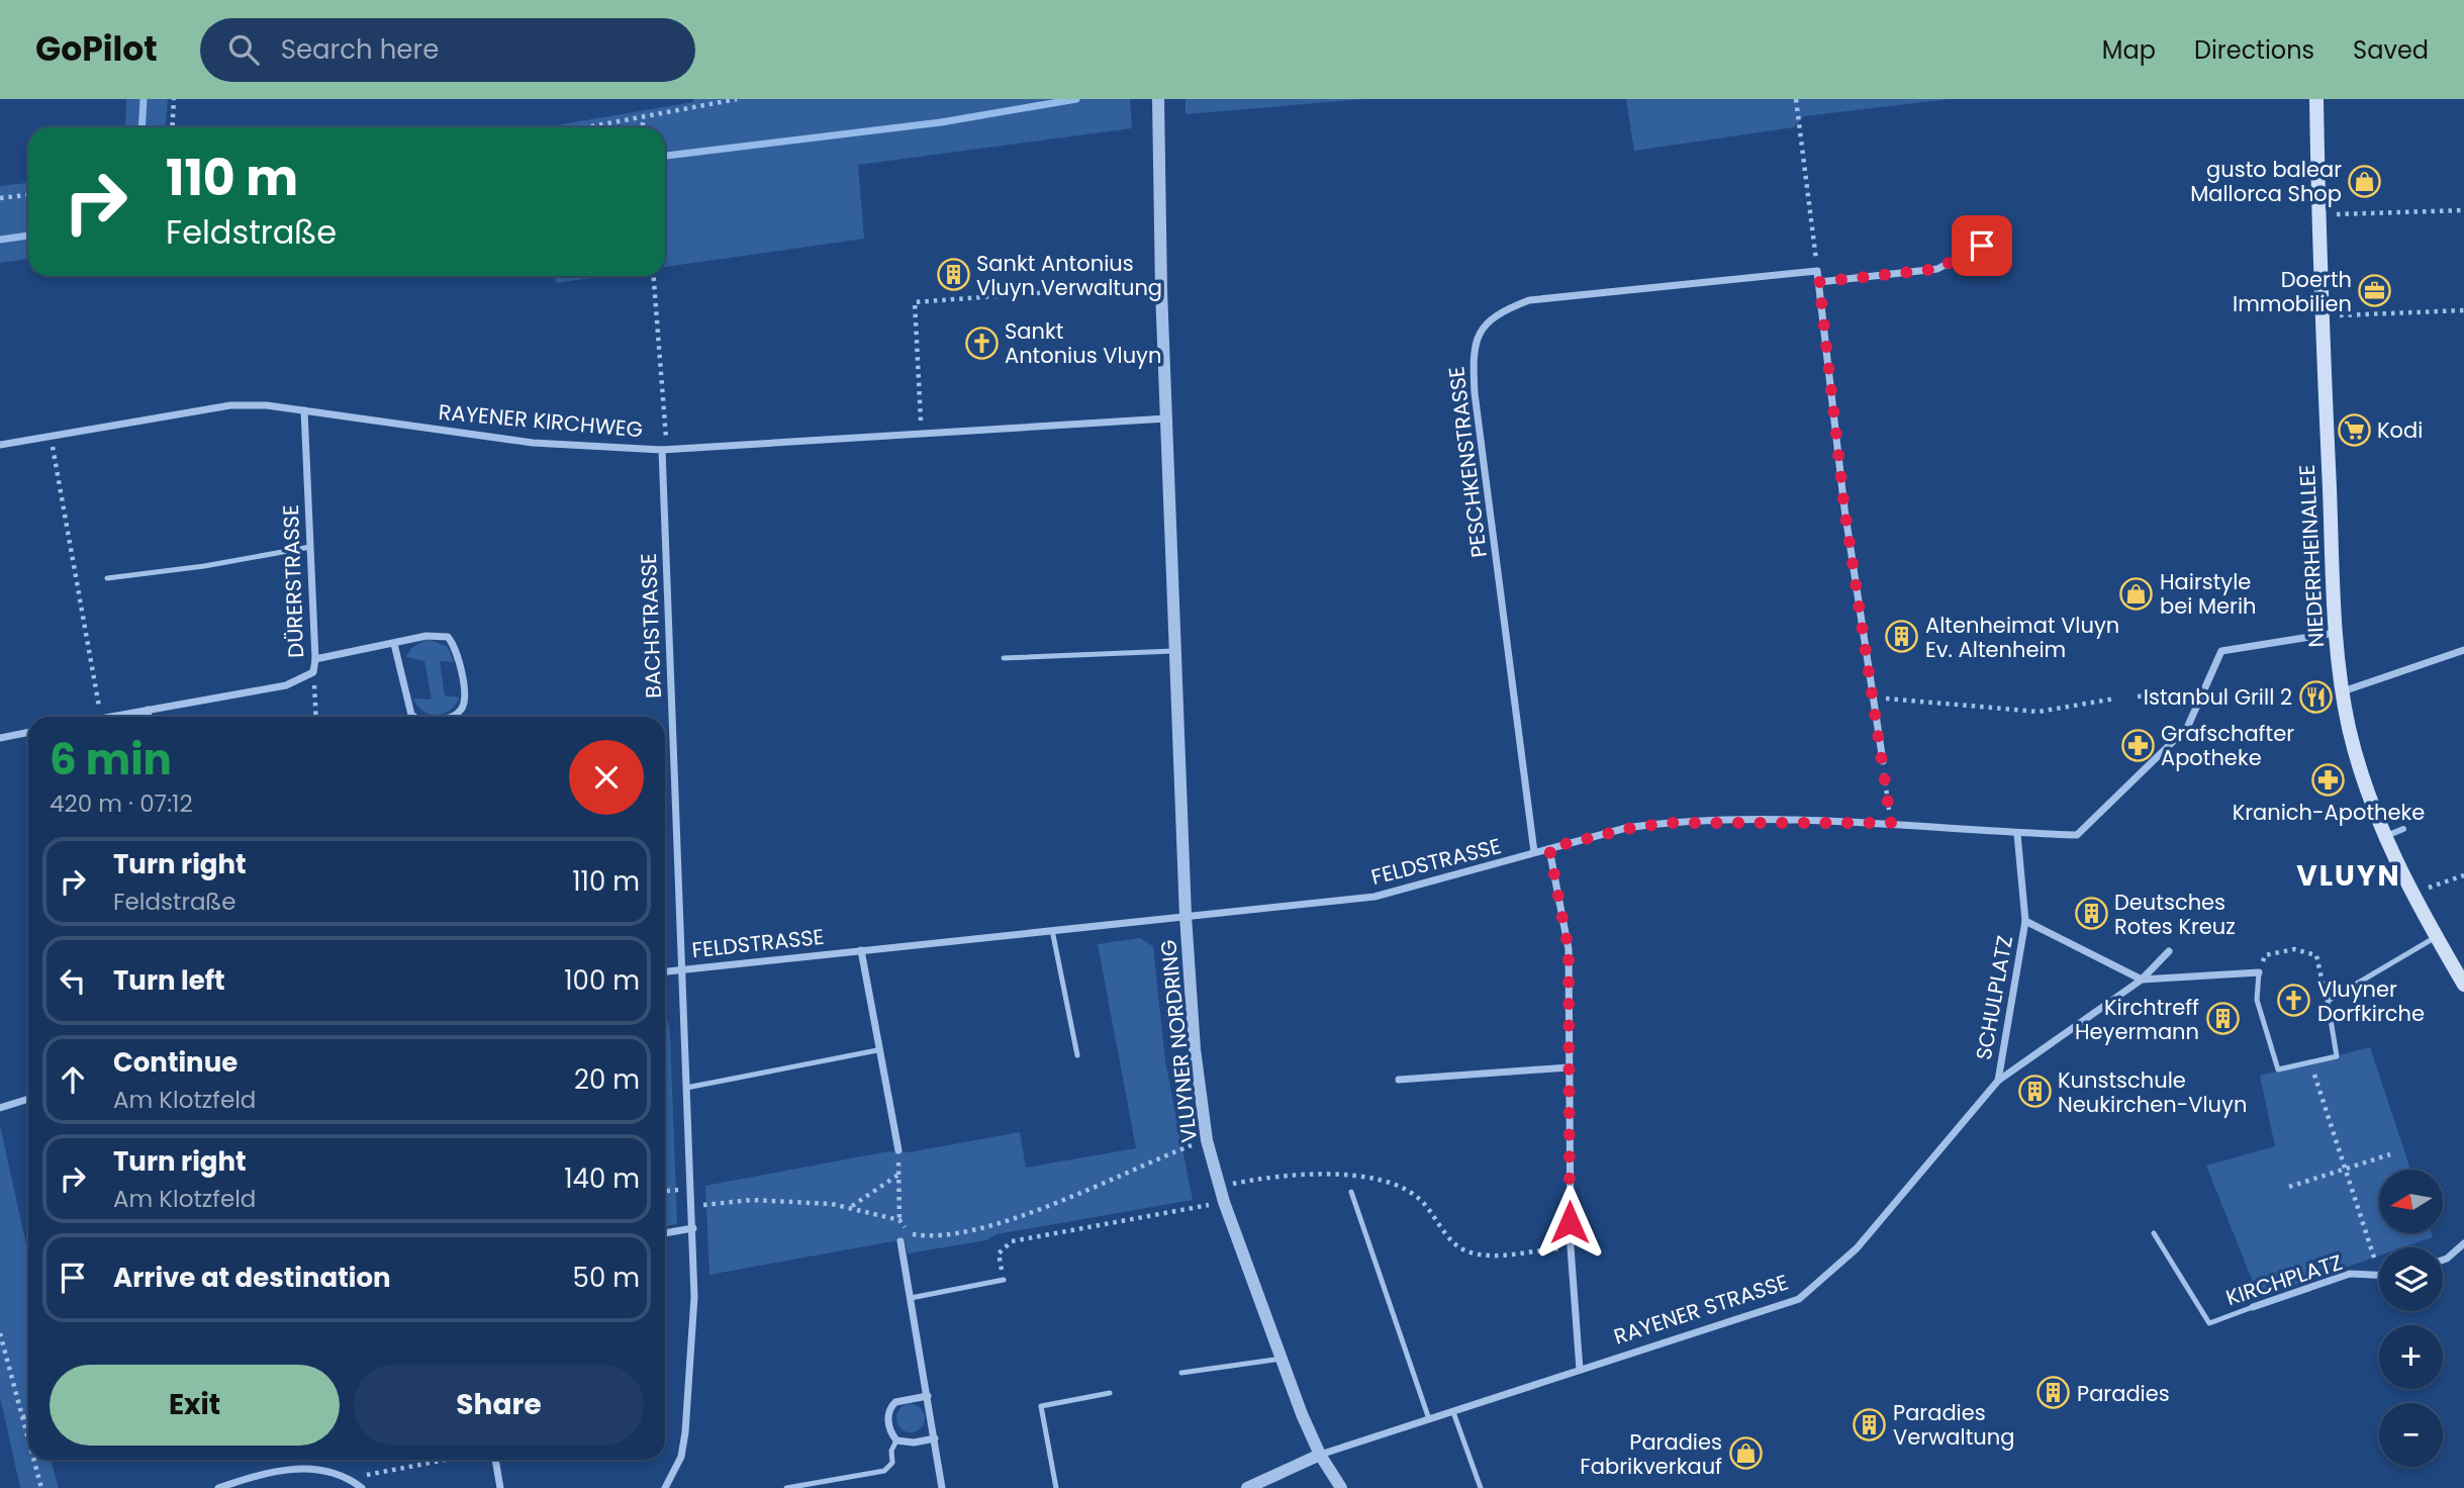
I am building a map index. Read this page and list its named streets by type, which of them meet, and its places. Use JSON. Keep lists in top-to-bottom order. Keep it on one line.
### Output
{"streets":{"main road":["NIEDERRHEINALLEE"],"street":["RAYENER KIRCHWEG","PESCHKENSTRASSE","DÜRERSTRASSE","BACHSTRASSE","FELDSTRASSE","SCHULPLATZ","VLUYNER NORDRING","KIRCHPLATZ","RAYENER STRASSE"]},"crossings":[["RAYENER KIRCHWEG","DÜRERSTRASSE"],["RAYENER KIRCHWEG","BACHSTRASSE"],["RAYENER KIRCHWEG","VLUYNER NORDRING"],["PESCHKENSTRASSE","FELDSTRASSE"],["NIEDERRHEINALLEE","FELDSTRASSE"],["BACHSTRASSE","FELDSTRASSE"],["FELDSTRASSE","SCHULPLATZ"],["FELDSTRASSE","VLUYNER NORDRING"],["SCHULPLATZ","RAYENER STRASSE"],["VLUYNER NORDRING","RAYENER STRASSE"]],"districts":["VLUYN"],"places":{"shop":["gusto balear Mallorca Shop","Hairstyle bei Merih","Paradies Fabrikverkauf"],"building":["Sankt Antonius Vluyn Verwaltung","Altenheimat Vluyn Ev. Altenheim","Deutsches Rotes Kreuz","Kirchtreff Heyermann","Kunstschule Neukirchen-Vluyn","Paradies","Paradies Verwaltung"],"office":["Doerth Immobilien"],"church":["Sankt Antonius Vluyn","Vluyner Dorfkirche"],"supermarket":["Kodi"],"restaurant":["Istanbul Grill 2"],"pharmacy":["Grafschafter Apotheke","Kranich-Apotheke"]},"north":"left","page":{"header":"GoPilot","search":"Search here","nav":["Map","Directions","Saved"],"turn":["110 m","Feldstraße"],"heading":["6 min","420 m · 07:12"],"list":[{"name":"Turn right","note":"Feldstraße","value":"110 m"},{"name":"Turn left","value":"100 m"},{"name":"Continue","note":"Am Klotzfeld","value":"20 m"},{"name":"Turn right","note":"Am Klotzfeld","value":"140 m"},{"name":"Arrive at destination","value":"50 m"}],"map_buttons":["+","−"],"buttons":["Exit","Share"]}}
